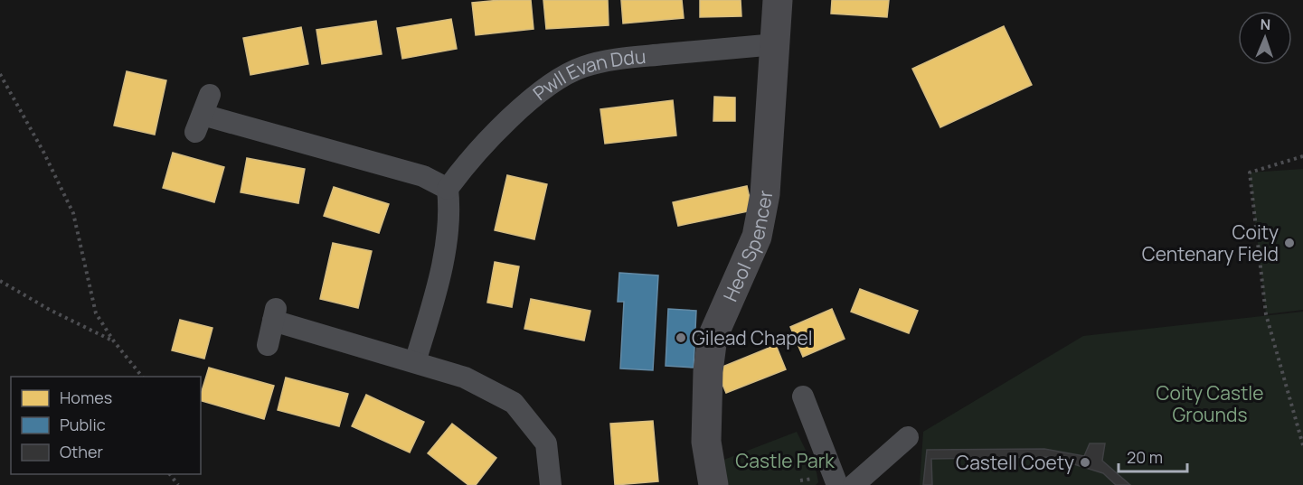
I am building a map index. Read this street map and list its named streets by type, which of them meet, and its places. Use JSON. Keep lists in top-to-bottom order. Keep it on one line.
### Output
{"streets":{"street":["Pwll Evan Ddu","Heol Spencer"]},"crossings":[["Pwll Evan Ddu","Heol Spencer"]],"parks":["Coity Castle Grounds","Castle Park"],"places":["Coity Centenary Field","Gilead Chapel","Castell Coety"],"legend":["Homes","Public","Other"],"scale_bar":"20 m","north":"top"}
